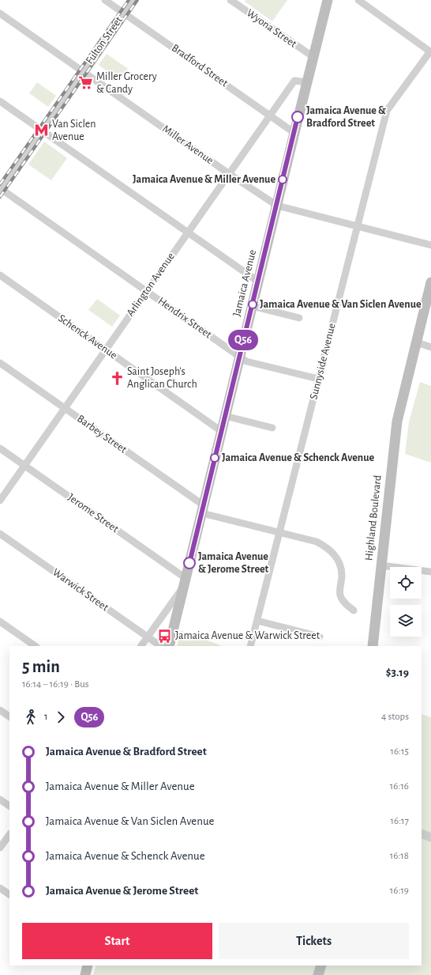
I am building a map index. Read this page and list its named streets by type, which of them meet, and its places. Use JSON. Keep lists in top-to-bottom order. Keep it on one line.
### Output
{"streets":{"main road":["Jamaica Avenue","Highland Boulevard"],"street":["Wyona Street","Fulton Street","Bradford Street","Miller Avenue","Arlington Avenue","Hendrix Street","Schenck Avenue","Sunnyside Avenue","Barbey Street","Jerome Street","Warwick Street"]},"crossings":[["Wyona Street","Jamaica Avenue"],["Fulton Street","Bradford Street"],["Fulton Street","Miller Avenue"],["Fulton Street","Hendrix Street"],["Bradford Street","Jamaica Avenue"],["Bradford Street","Arlington Avenue"],["Miller Avenue","Jamaica Avenue"],["Miller Avenue","Arlington Avenue"],["Miller Avenue","Sunnyside Avenue"],["Jamaica Avenue","Arlington Avenue"],["Jamaica Avenue","Hendrix Street"],["Jamaica Avenue","Schenck Avenue"],["Jamaica Avenue","Barbey Street"],["Jamaica Avenue","Jerome Street"],["Arlington Avenue","Hendrix Street"],["Arlington Avenue","Schenck Avenue"],["Arlington Avenue","Barbey Street"],["Arlington Avenue","Jerome Street"],["Hendrix Street","Sunnyside Avenue"],["Sunnyside Avenue","Barbey Street"]],"places":{"supermarket":["Miller Grocery & Candy"],"other":["Jamaica Avenue & Bradford Street","Jamaica Avenue & Miller Avenue","Jamaica Avenue & Van Siclen Avenue","Jamaica Avenue & Schenck Avenue","Jamaica Avenue & Jerome Street"],"metro station":["Van Siclen Avenue"],"church":["Saint Joseph's Anglican Church"],"bus stop":["Jamaica Avenue & Warwick Street"]},"lines":["bus line Q56"],"page":{"on_map":"Q56","heading":["5 min","16:14 – 16:19 · Bus","$3.19"],"legs":["1","Q56","4 stops"],"list":[{"name":"Jamaica Avenue & Bradford Street","value":"16:15"},{"name":"Jamaica Avenue & Miller Avenue","value":"16:16"},{"name":"Jamaica Avenue & Van Siclen Avenue","value":"16:17"},{"name":"Jamaica Avenue & Schenck Avenue","value":"16:18"},{"name":"Jamaica Avenue & Jerome Street","value":"16:19"}],"buttons":["Start","Tickets"]}}
